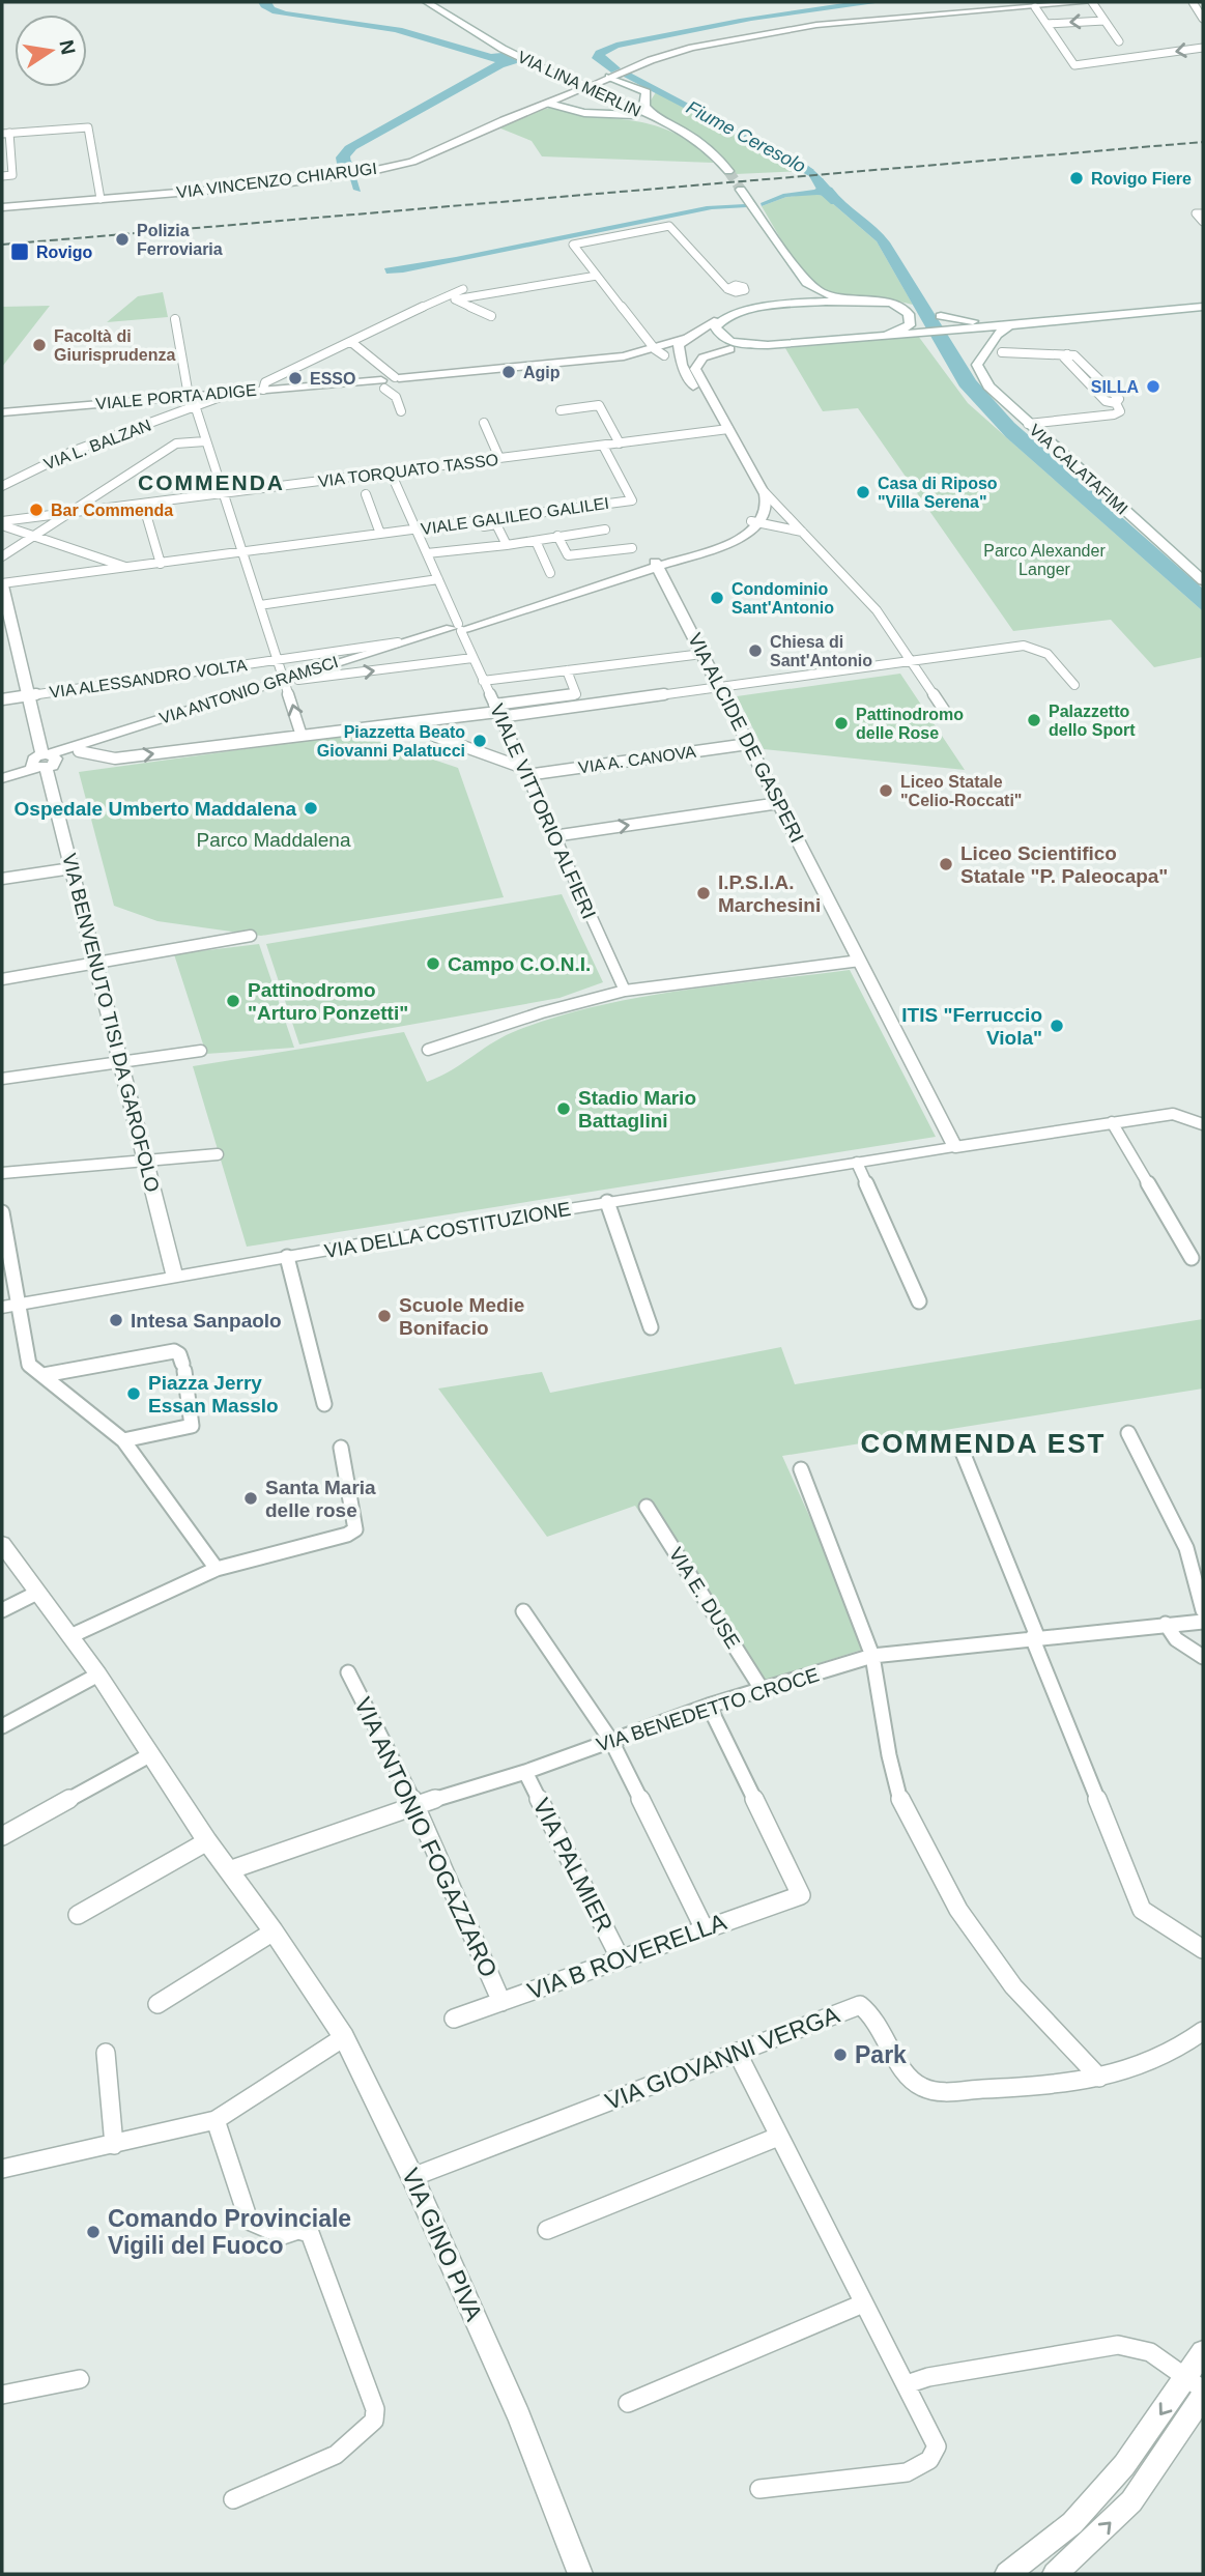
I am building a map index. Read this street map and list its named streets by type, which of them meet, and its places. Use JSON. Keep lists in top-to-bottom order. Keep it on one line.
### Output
{"streets":{"main road":["VIA LINA MERLIN","VIALE PORTA ADIGE","VIA CALATAFIMI"],"street":["VIA VINCENZO CHIARUGI","VIA L. BALZAN","VIA TORQUATO TASSO","VIALE GALILEO GALILEI","VIA ALESSANDRO VOLTA","VIA ANTONIO GRAMSCI","VIA ALCIDE DE GASPERI","VIA A. CANOVA","VIALE VITTORIO ALFIERI","VIA BENVENUTO TISI DA GAROFOLO","VIA DELLA COSTITUZIONE","VIA E. DUSE","VIA BENEDETTO CROCE","VIA ANTONIO FOGAZZARO","VIA PALMIER","VIA B ROVERELLA","VIA GIOVANNI VERGA","VIA GINO PIVA"]},"crossings":[["VIA LINA MERLIN","VIA VINCENZO CHIARUGI"],["VIALE PORTA ADIGE","VIA L. BALZAN"],["VIA TORQUATO TASSO","VIALE GALILEO GALILEI"],["VIA TORQUATO TASSO","VIALE VITTORIO ALFIERI"],["VIALE GALILEO GALILEI","VIALE VITTORIO ALFIERI"],["VIA ALESSANDRO VOLTA","VIA ANTONIO GRAMSCI"],["VIA ANTONIO GRAMSCI","VIA ALCIDE DE GASPERI"],["VIA ANTONIO GRAMSCI","VIALE VITTORIO ALFIERI"],["VIA ANTONIO GRAMSCI","VIA BENVENUTO TISI DA GAROFOLO"],["VIA ALCIDE DE GASPERI","VIA A. CANOVA"],["VIA ALCIDE DE GASPERI","VIA DELLA COSTITUZIONE"],["VIA A. CANOVA","VIALE VITTORIO ALFIERI"],["VIA BENVENUTO TISI DA GAROFOLO","VIA DELLA COSTITUZIONE"],["VIA E. DUSE","VIA BENEDETTO CROCE"],["VIA BENEDETTO CROCE","VIA ANTONIO FOGAZZARO"],["VIA BENEDETTO CROCE","VIA PALMIER"],["VIA BENEDETTO CROCE","VIA B ROVERELLA"],["VIA BENEDETTO CROCE","VIA GINO PIVA"],["VIA ANTONIO FOGAZZARO","VIA B ROVERELLA"],["VIA PALMIER","VIA B ROVERELLA"],["VIA GIOVANNI VERGA","VIA GINO PIVA"]],"districts":["COMMENDA","COMMENDA EST"],"water":["Fiume Ceresolo"],"parks":["Parco Alexander Langer","Parco Maddalena"],"places":{"other":["Rovigo Fiere","Polizia Ferroviaria","Facoltà di Giurisprudenza","Agip","ESSO","SILLA","Casa di Riposo \"Villa Serena\"","Bar Commenda","Condominio Sant'Antonio","Chiesa di Sant'Antonio","Palazzetto dello Sport","Pattinodromo delle Rose","Piazzetta Beato Giovanni Palatucci","Liceo Statale \"Celio-Roccati\"","Ospedale Umberto Maddalena","Liceo Scientifico Statale \"P. Paleocapa\"","I.P.S.I.A. Marchesini","Campo C.O.N.I.","Pattinodromo \"Arturo Ponzetti\"","ITIS \"Ferruccio Viola\"","Stadio Mario Battaglini","Scuole Medie Bonifacio","Intesa Sanpaolo","Piazza Jerry Essan Masslo","Santa Maria delle rose","Park","Comando Provinciale Vigili del Fuoco"],"transit":["Rovigo"]},"north":"right"}
